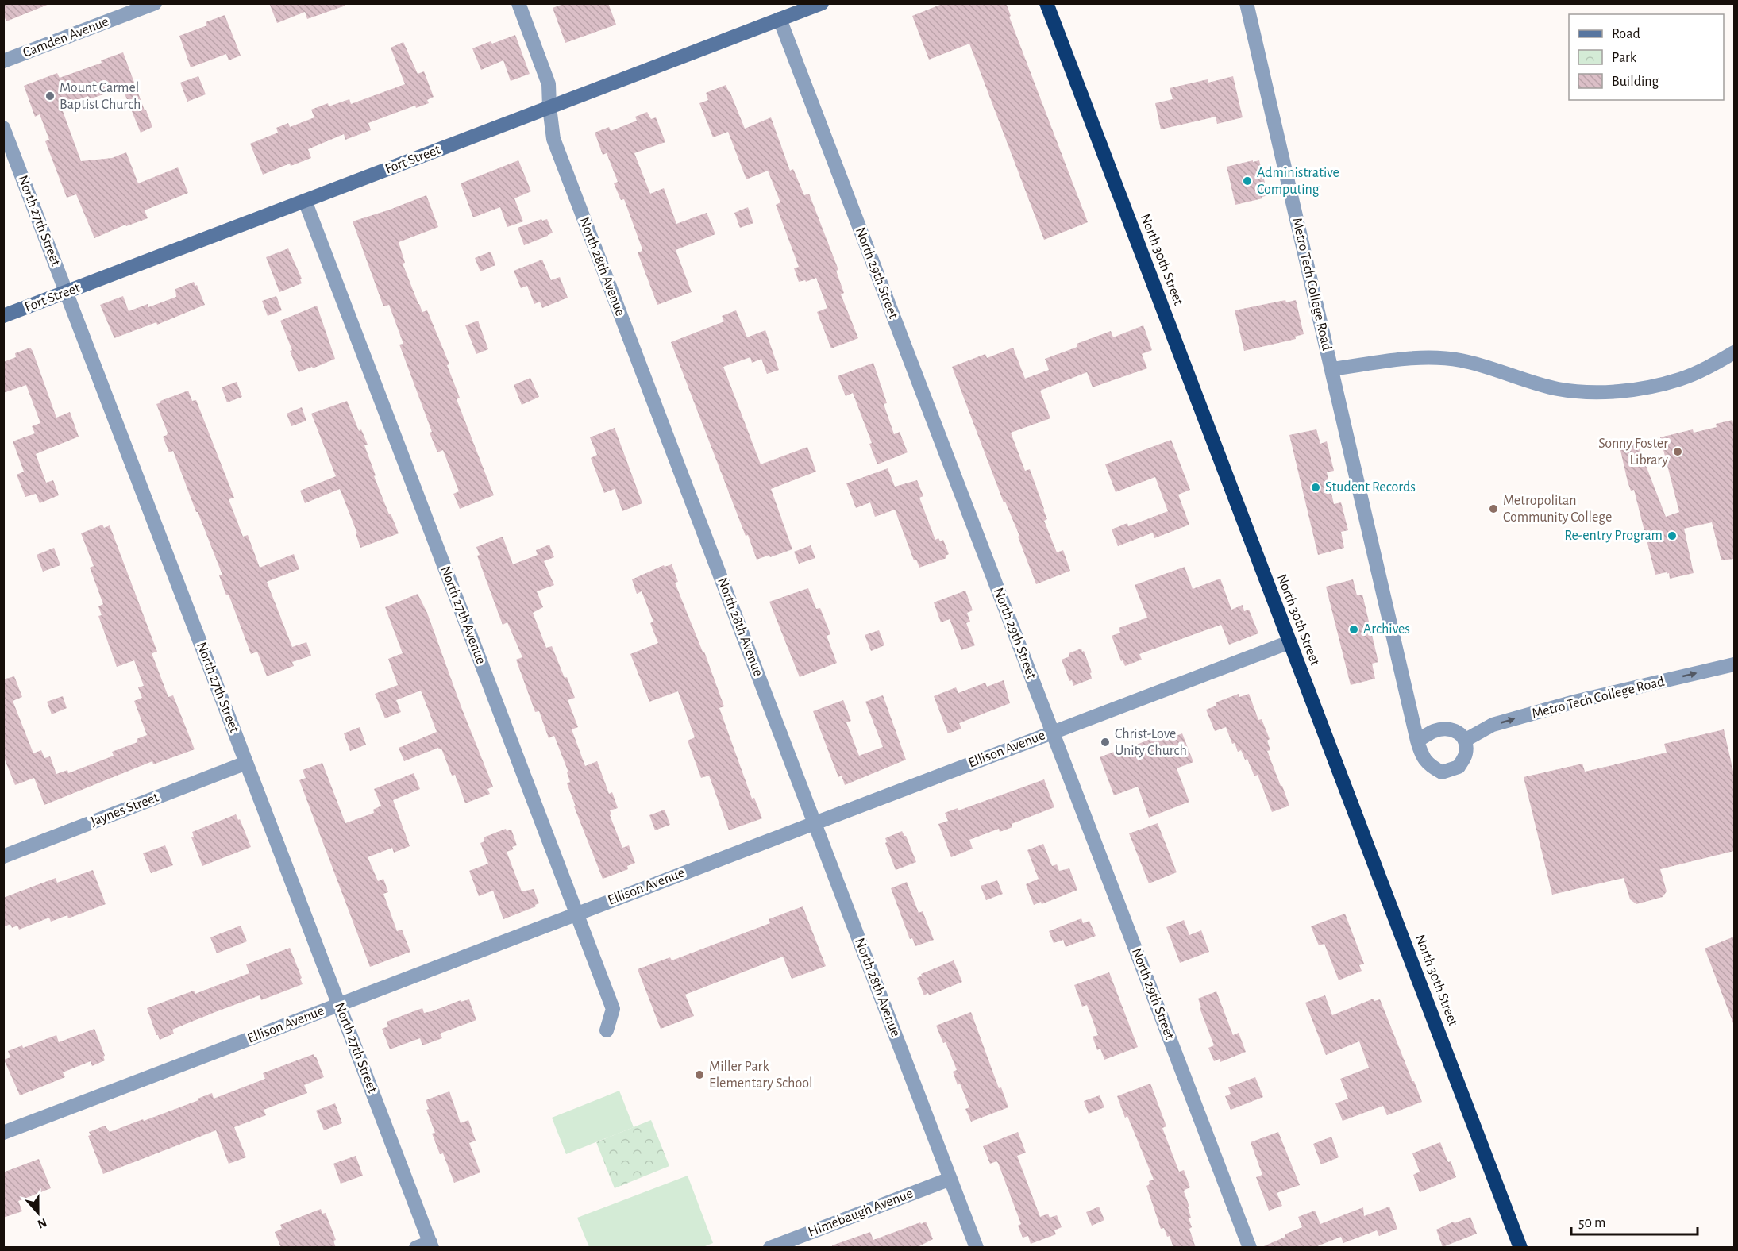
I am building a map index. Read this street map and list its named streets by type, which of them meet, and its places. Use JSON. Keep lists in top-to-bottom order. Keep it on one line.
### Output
{"streets":{"highway":["North 30th Street"],"street":["Camden Avenue","Fort Street","North 27th Street","North 28th Avenue","North 29th Street","Metro Tech College Road","North 27th Avenue","Ellison Avenue","Jaynes Street","Himebaugh Avenue"]},"crossings":[["Fort Street","North 27th Street"],["Fort Street","North 28th Avenue"],["Fort Street","North 29th Street"],["Fort Street","North 27th Avenue"],["North 27th Street","Ellison Avenue"],["North 27th Street","Jaynes Street"],["North 30th Street","Ellison Avenue"],["North 28th Avenue","Ellison Avenue"],["North 28th Avenue","Himebaugh Avenue"],["North 29th Street","Ellison Avenue"],["North 27th Avenue","Ellison Avenue"]],"places":["Mount Carmel Baptist Church","Administrative Computing","Sonny Foster Library","Student Records","Metropolitan Community College","Re-entry Program","Archives","Christ-Love Unity Church","Miller Park Elementary School"],"legend":["Road","Park","Building"],"scale_bar":"50 m","north":"bottom"}
